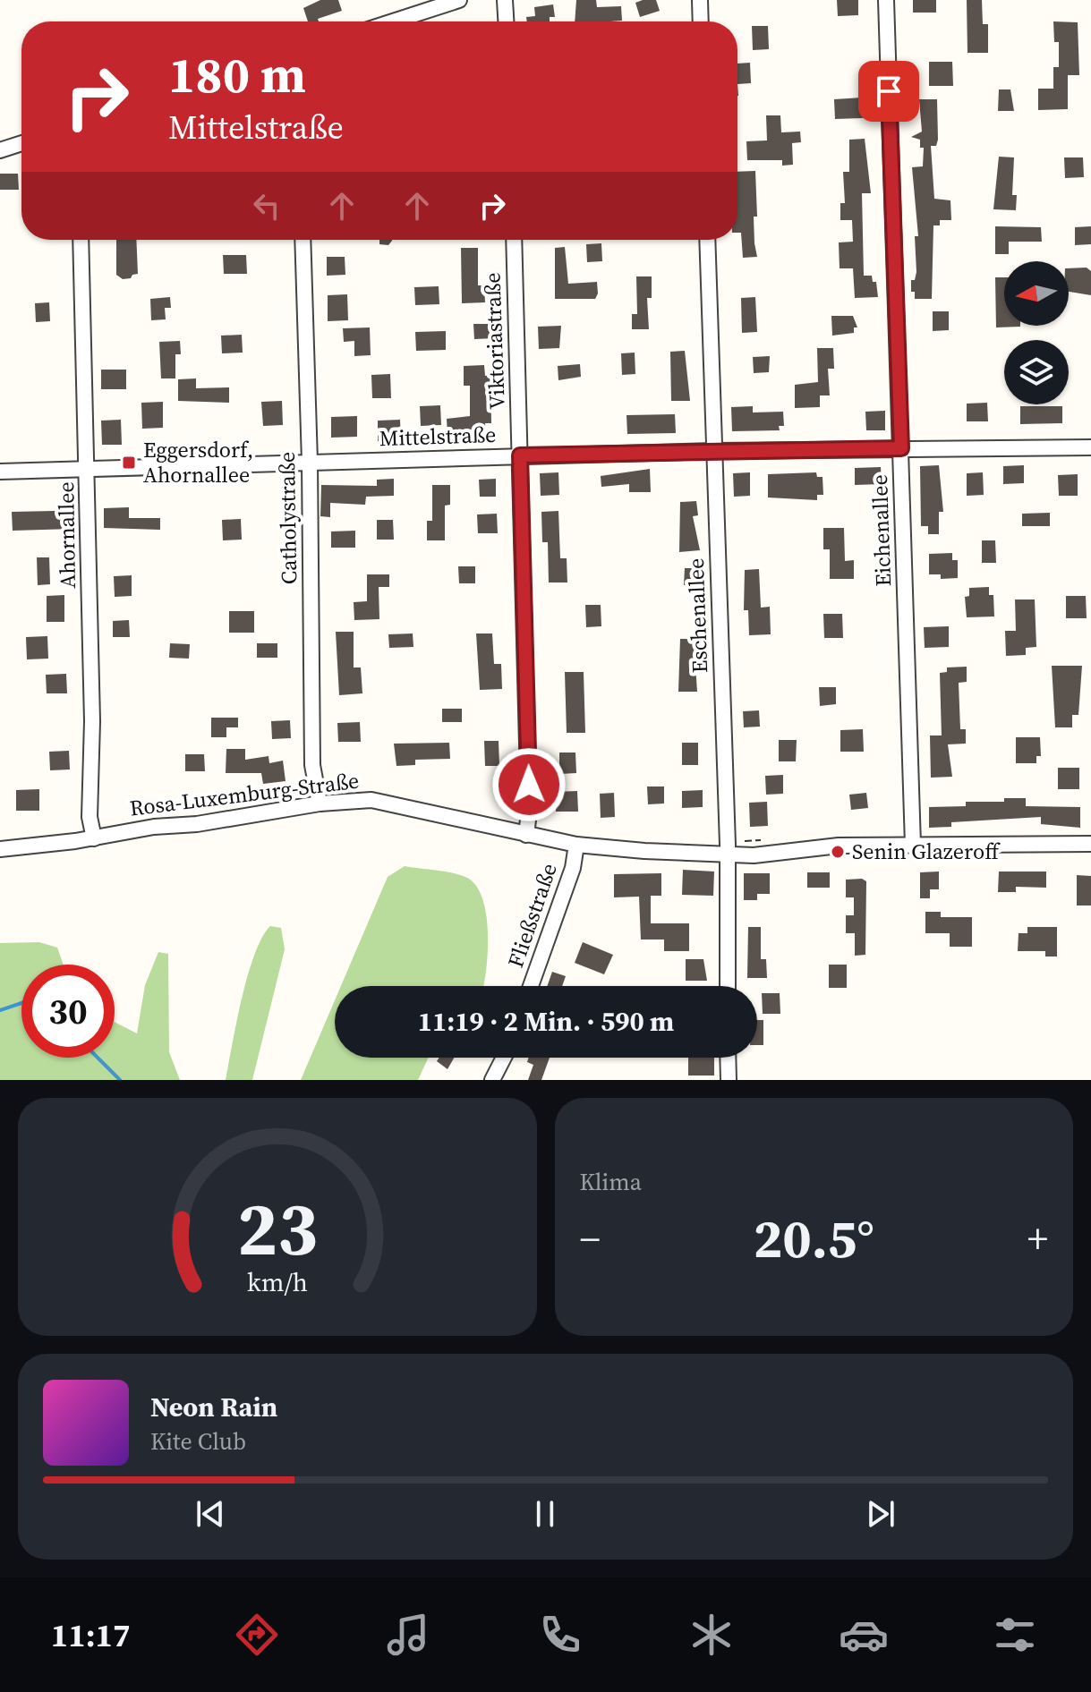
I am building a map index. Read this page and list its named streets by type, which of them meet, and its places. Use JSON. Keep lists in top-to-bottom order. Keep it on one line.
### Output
{"streets":{"street":["Viktoriastraße","Mittelstraße","Catholystraße","Eichenallee","Ahornallee","Eschenallee","Rosa-Luxemburg-Straße","Fließstraße"]},"crossings":[["Viktoriastraße","Mittelstraße"],["Viktoriastraße","Rosa-Luxemburg-Straße"],["Mittelstraße","Catholystraße"],["Mittelstraße","Eichenallee"],["Mittelstraße","Ahornallee"],["Mittelstraße","Eschenallee"],["Catholystraße","Rosa-Luxemburg-Straße"],["Eichenallee","Rosa-Luxemburg-Straße"],["Ahornallee","Rosa-Luxemburg-Straße"],["Eschenallee","Rosa-Luxemburg-Straße"],["Rosa-Luxemburg-Straße","Fließstraße"]],"places":{"transit":["Eggersdorf, Ahornallee"],"other":["Senin Glazeroff"]},"north":"left","page":{"turn":["180 m","Mittelstraße"],"limit":"30","trip":"11:19 · 2 Min. · 590 m","tile":"Klima","heat":["−","20.5°","+"],"song":["Neon Rain","Kite Club"],"tabs":"11:17","gauge":["23","km/h"]}}
